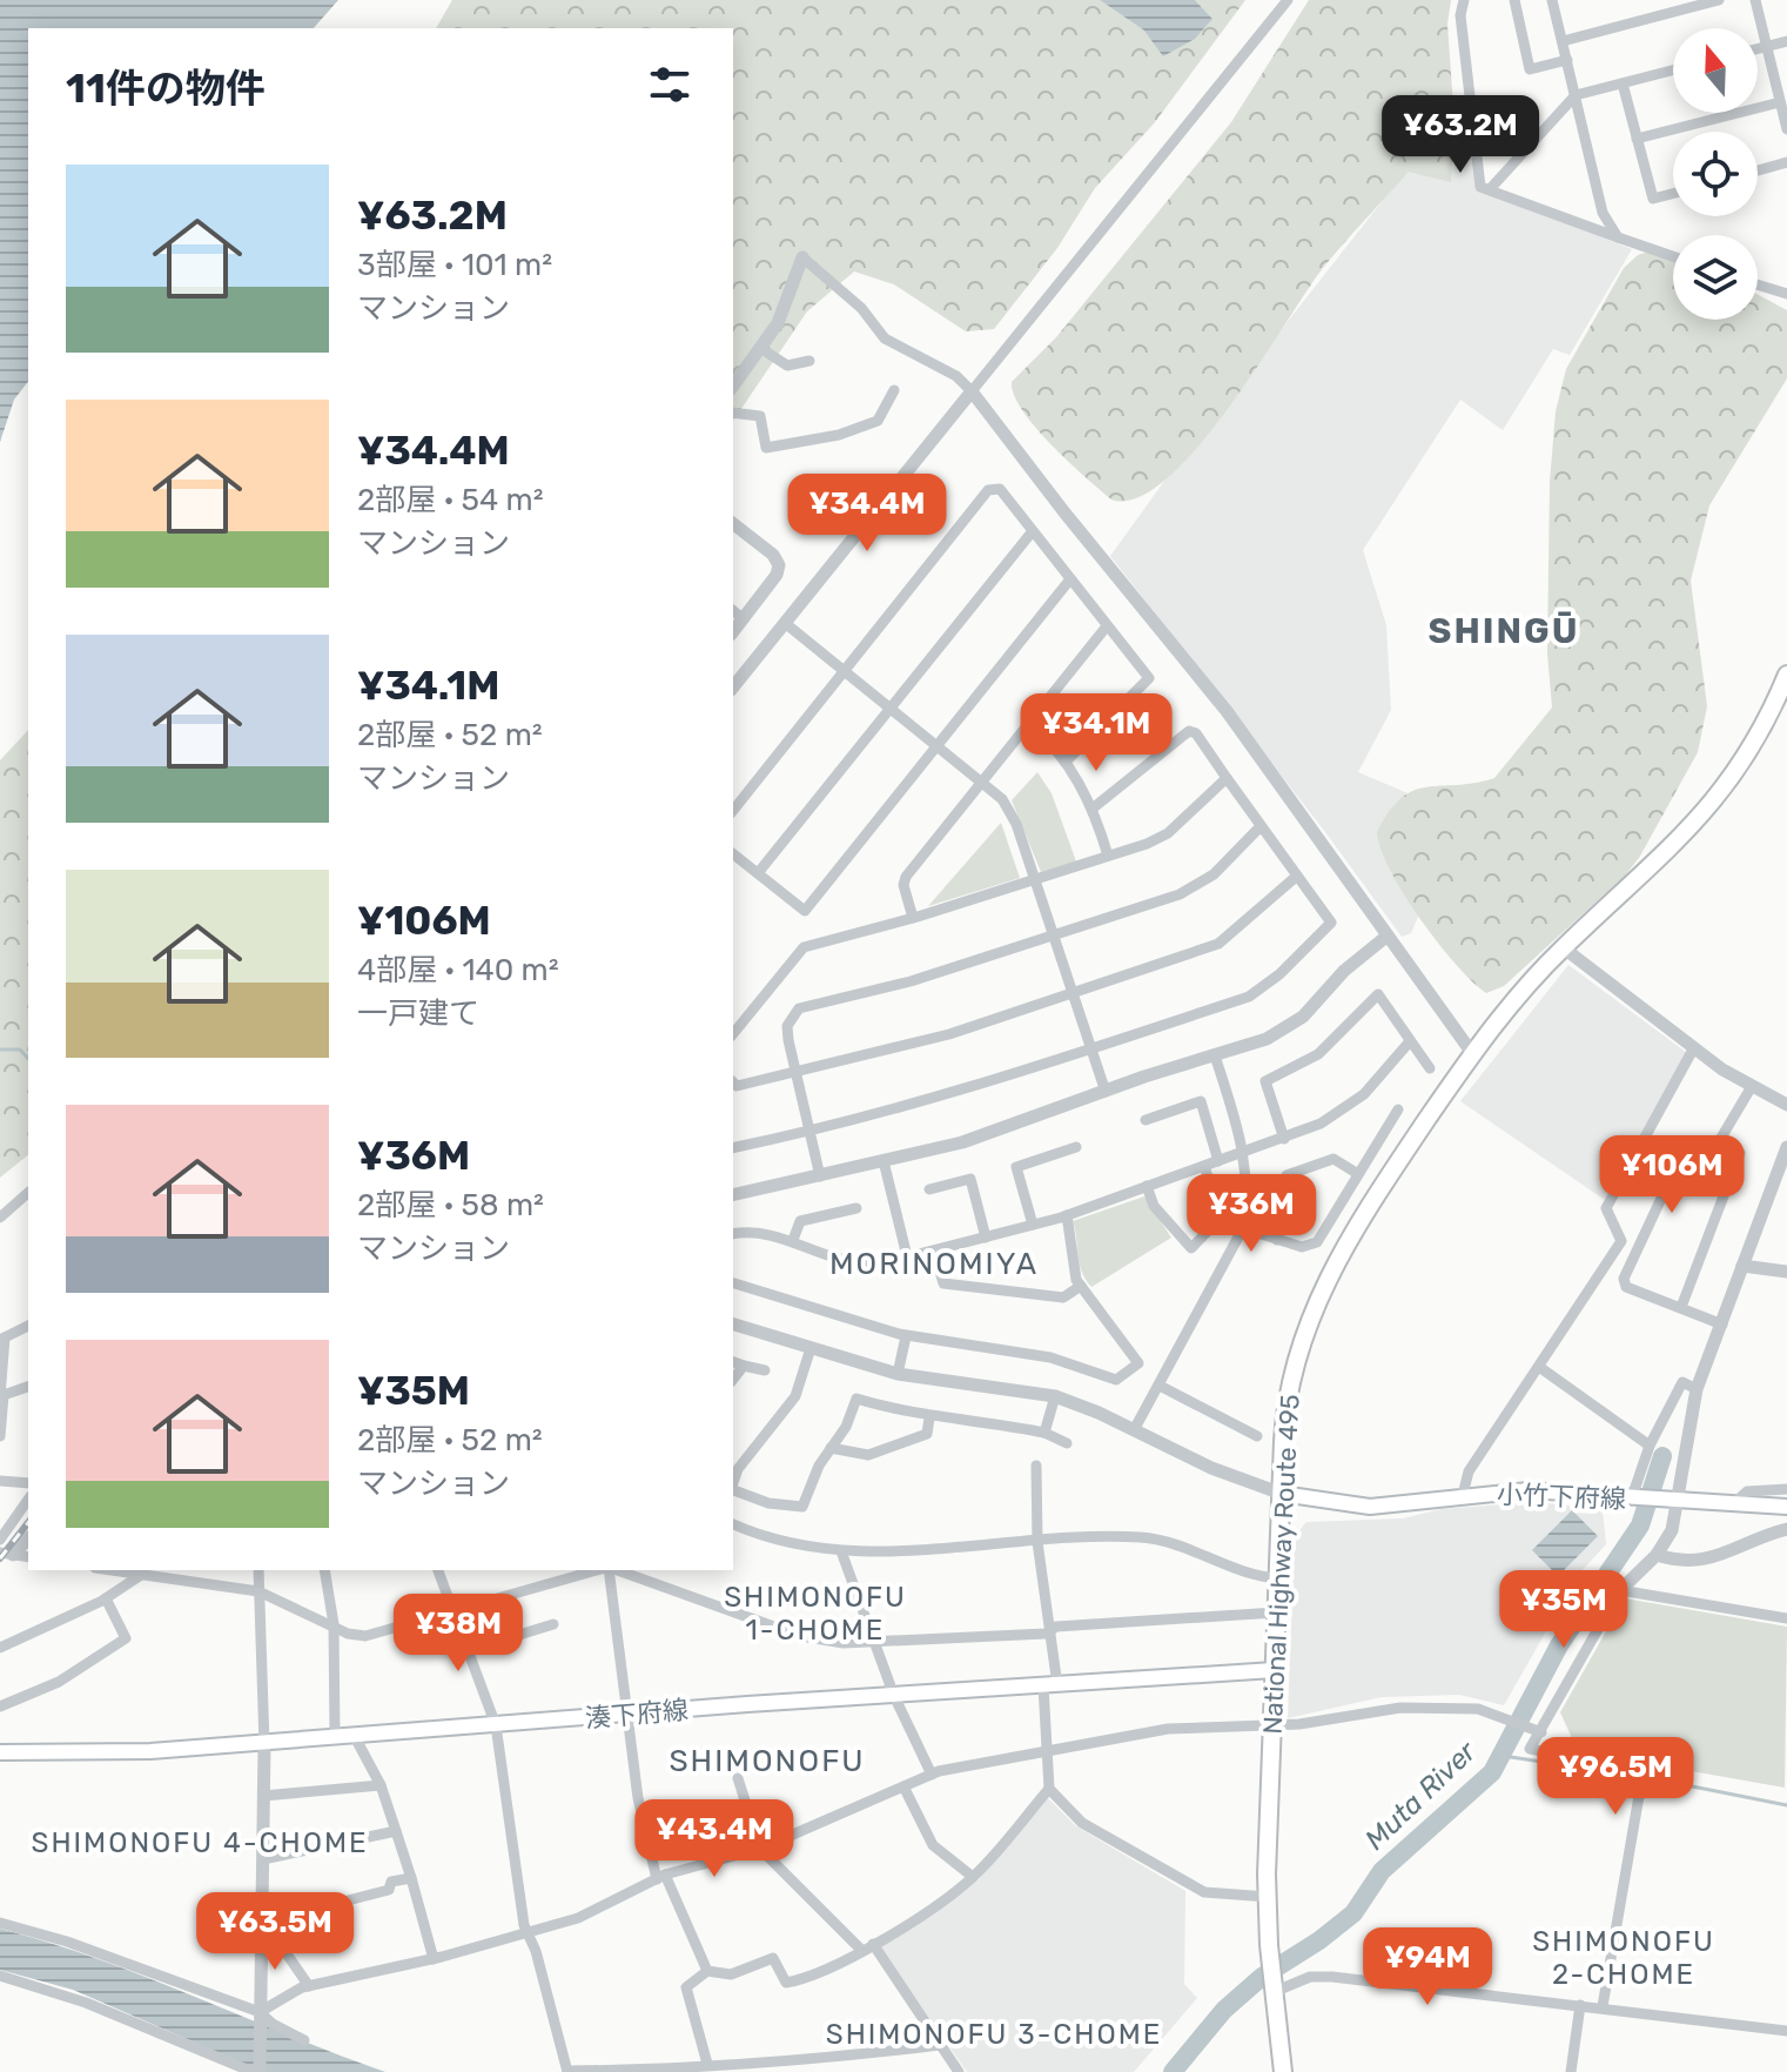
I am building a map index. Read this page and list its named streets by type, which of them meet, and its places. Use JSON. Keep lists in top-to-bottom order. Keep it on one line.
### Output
{"streets":{"highway":["National Highway Route 495"],"main road":["小竹下府線","湊下府線"]},"crossings":[["小竹下府線","National Highway Route 495"],["National Highway Route 495","湊下府線"]],"districts":["SHINGŪ","MORINOMIYA","SHIMONOFU 1-CHOME","SHIMONOFU","SHIMONOFU 4-CHOME","SHIMONOFU 2-CHOME","SHIMONOFU 3-CHOME"],"water":["Muta River"],"north":"top","page":{"heading":"11件の物件","price":["¥63.2M","¥34.4M","¥34.1M","¥106M","¥36M","¥35M","¥38M","¥96.5M","¥43.4M","¥63.5M","¥94M"],"list":[{"name":"¥63.2M","note":"3部屋 · 101 m² · マンション"},{"name":"¥34.4M","note":"2部屋 · 54 m² · マンション"},{"name":"¥34.1M","note":"2部屋 · 52 m² · マンション"},{"name":"¥106M","note":"4部屋 · 140 m² · 一戸建て"},{"name":"¥36M","note":"2部屋 · 58 m² · マンション"},{"name":"¥35M","note":"2部屋 · 52 m² · マンション"}]}}
